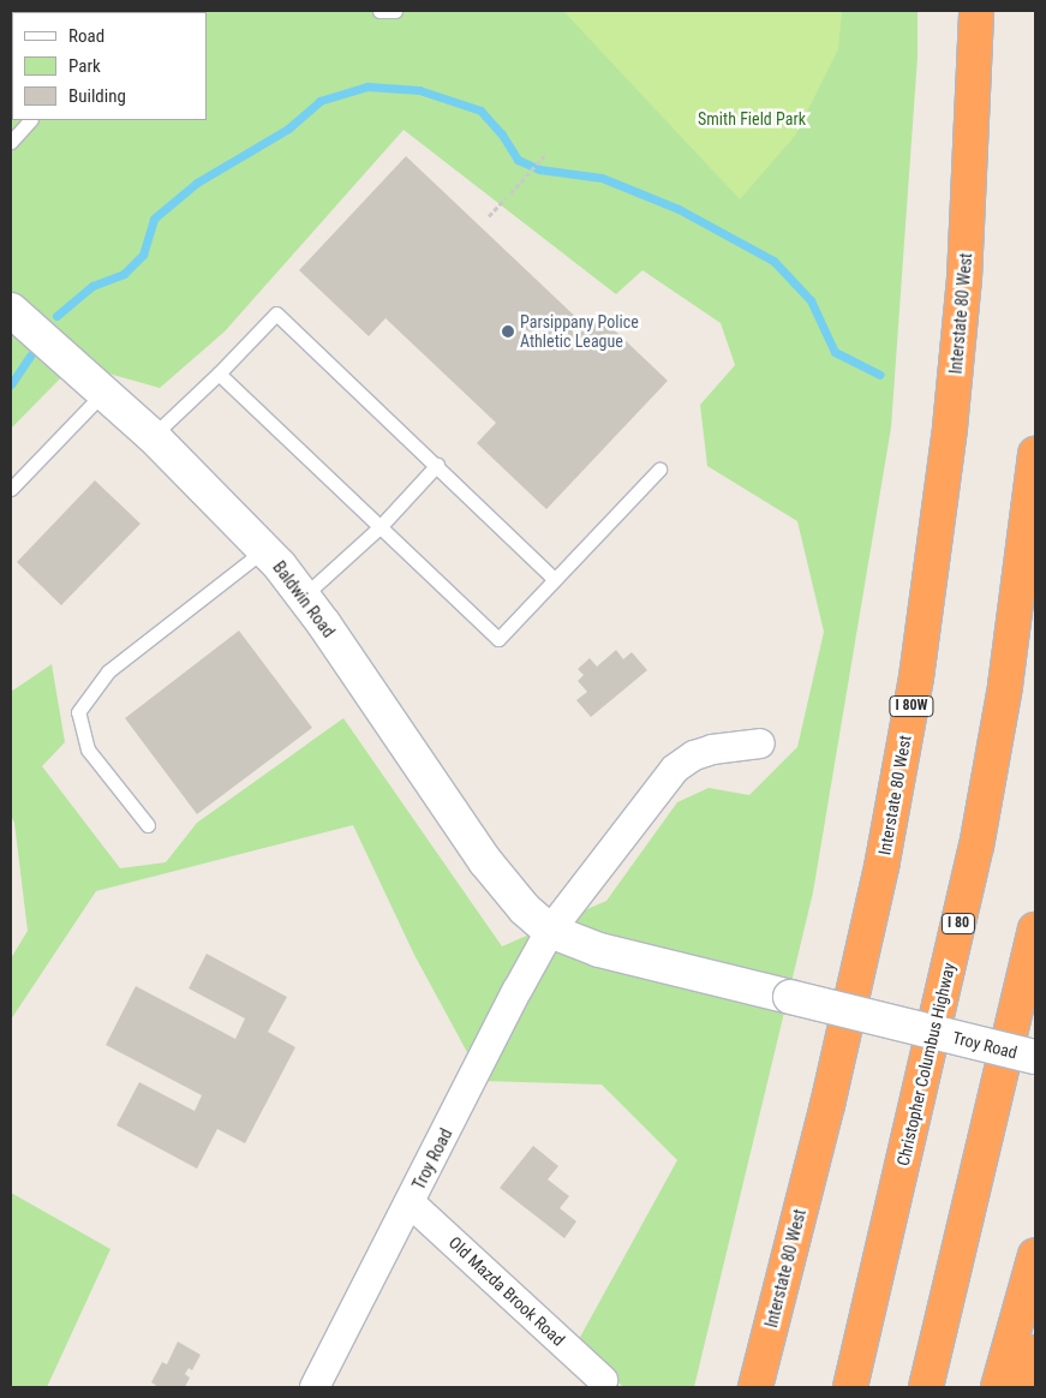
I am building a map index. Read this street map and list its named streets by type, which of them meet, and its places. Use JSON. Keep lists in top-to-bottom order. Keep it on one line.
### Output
{"streets":{"highway":["Interstate 80 West","I 80W","I 80","Christopher Columbus Highway"],"street":["Baldwin Road","Troy Road","Old Mazda Brook Road"]},"crossings":[["Baldwin Road","Troy Road"],["Troy Road","Old Mazda Brook Road"]],"parks":["Smith Field Park"],"places":["Parsippany Police Athletic League"],"legend":["Road","Park","Building"]}
